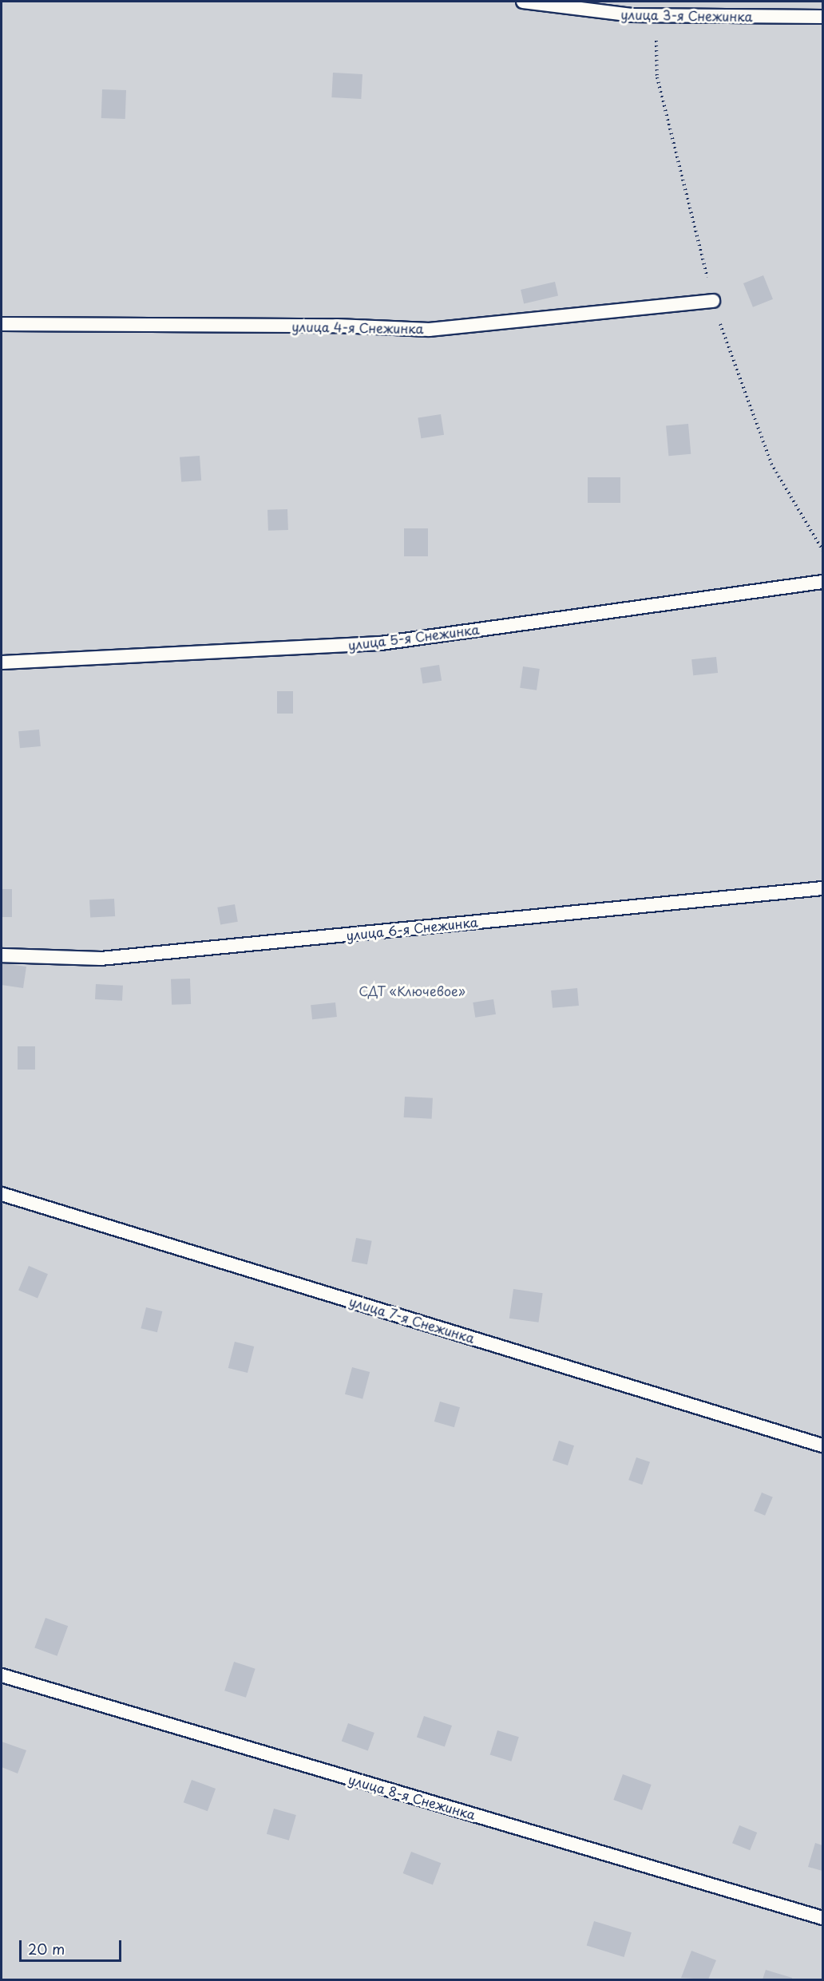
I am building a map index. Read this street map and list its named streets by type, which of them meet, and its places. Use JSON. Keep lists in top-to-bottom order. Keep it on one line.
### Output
{"streets":{"lane":["улица 3-я Снежинка","улица 4-я Снежинка","улица 5-я Снежинка","улица 6-я Снежинка","улица 7-я Снежинка","улица 8-я Снежинка"]},"parks":["СДТ «Ключевое»"],"scale_bar":"20 m"}
